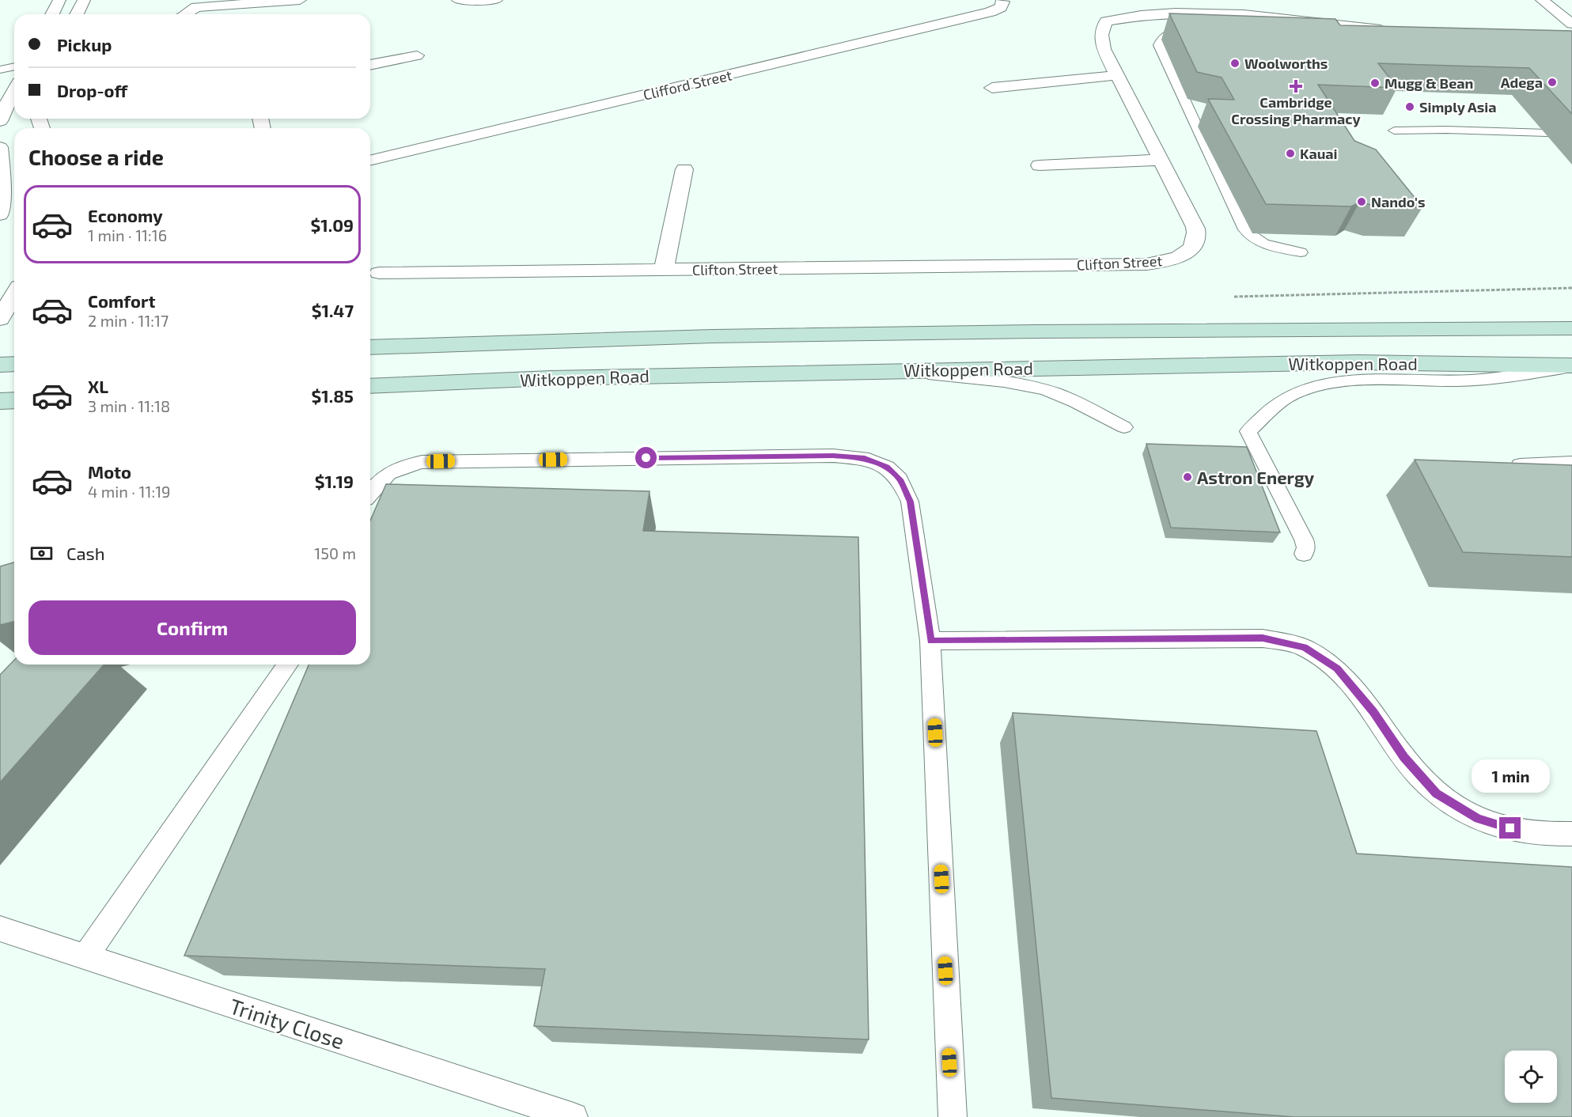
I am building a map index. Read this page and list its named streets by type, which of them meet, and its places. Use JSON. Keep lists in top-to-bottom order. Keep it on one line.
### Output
{"streets":{"main road":["Witkoppen Road"],"street":["Clifford Street","Clifton Street"],"lane":["Trinity Close"]},"places":{"other":["Woolworths","Adega","Mugg & Bean","Simply Asia","Kauai","Nando's","Astron Energy"],"health":["Cambridge Crossing Pharmacy"]},"page":{"banner":["Pickup","Drop-off"],"heading":"Choose a ride","list":[{"name":"Economy","note":"1 min · 11:16","value":"$1.09"},{"name":"Comfort","note":"2 min · 11:17","value":"$1.47"},{"name":"XL","note":"3 min · 11:18","value":"$1.85"},{"name":"Moto","note":"4 min · 11:19","value":"$1.19"}],"pay":["Cash","150 m"],"buttons":"Confirm","bubble":"1 min"}}
